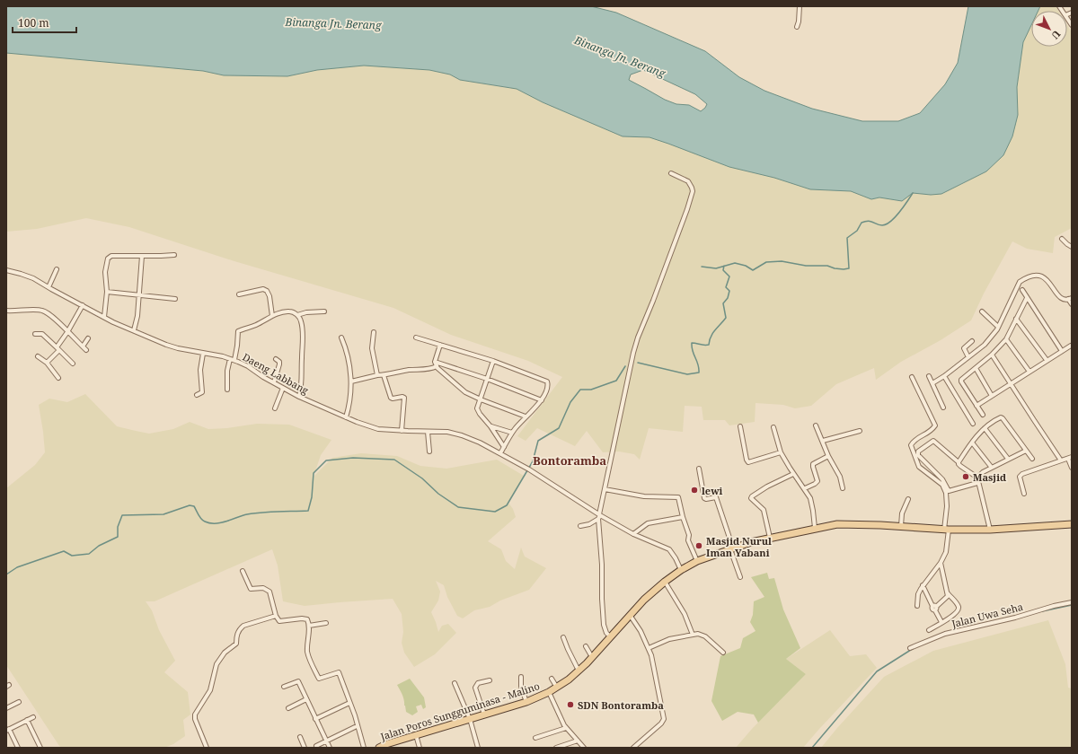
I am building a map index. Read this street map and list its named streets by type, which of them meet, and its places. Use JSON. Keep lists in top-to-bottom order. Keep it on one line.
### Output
{"streets":{"main road":["Jalan Poros Sungguminasa - Malino"],"street":["Daeng Labbang","Jalan Uwa Seha"]},"crossings":[["Daeng Labbang","Jalan Poros Sungguminasa - Malino"]],"districts":["Bontoramba"],"water":["Binanga Jn. Berang"],"places":["Masjid","lewi","Masjid Nurul Iman Yabani","SDN Bontoramba"],"scale_bar":"100 m","north":"bottom right"}
